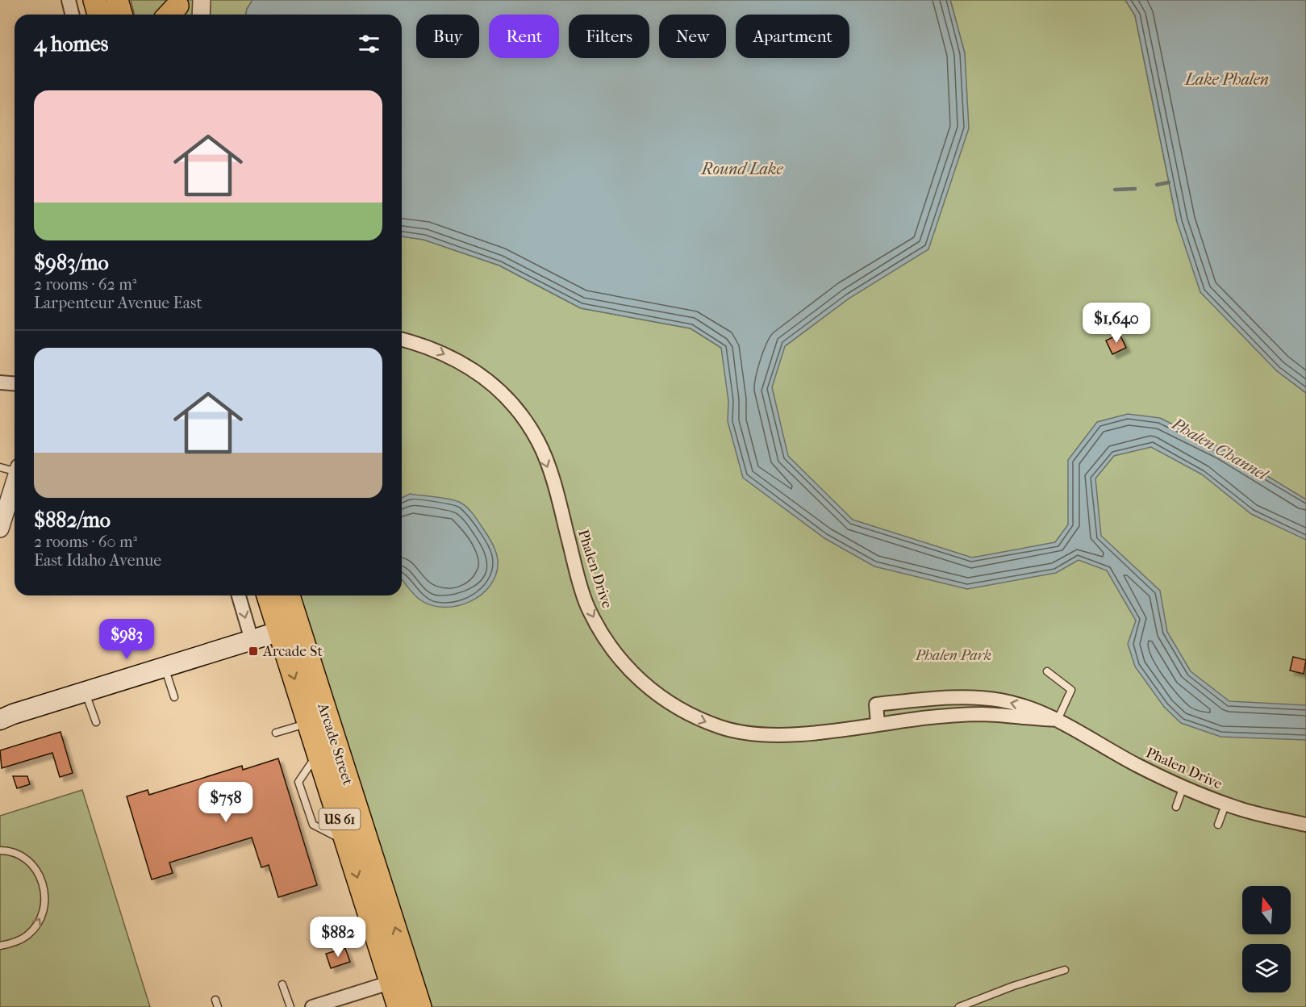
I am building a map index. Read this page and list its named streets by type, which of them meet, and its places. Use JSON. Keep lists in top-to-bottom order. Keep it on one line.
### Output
{"streets":{"main road":["Arcade Street","US 61"],"street":["Phalen Drive"]},"water":["Lake Phalen","Round Lake","Phalen Channel"],"parks":["Phalen Park"],"places":{"transit":["Arcade St"]},"north":"top","page":{"chip":["Buy","Rent","Filters","New","Apartment"],"heading":"4 homes","list":[{"name":"$983/mo","note":"2 rooms · 62 m² · Larpenteur Avenue East"},{"name":"$882/mo","note":"2 rooms · 60 m² · East Idaho Avenue"}],"price":["$1,640","$983","$758","$882"]}}
